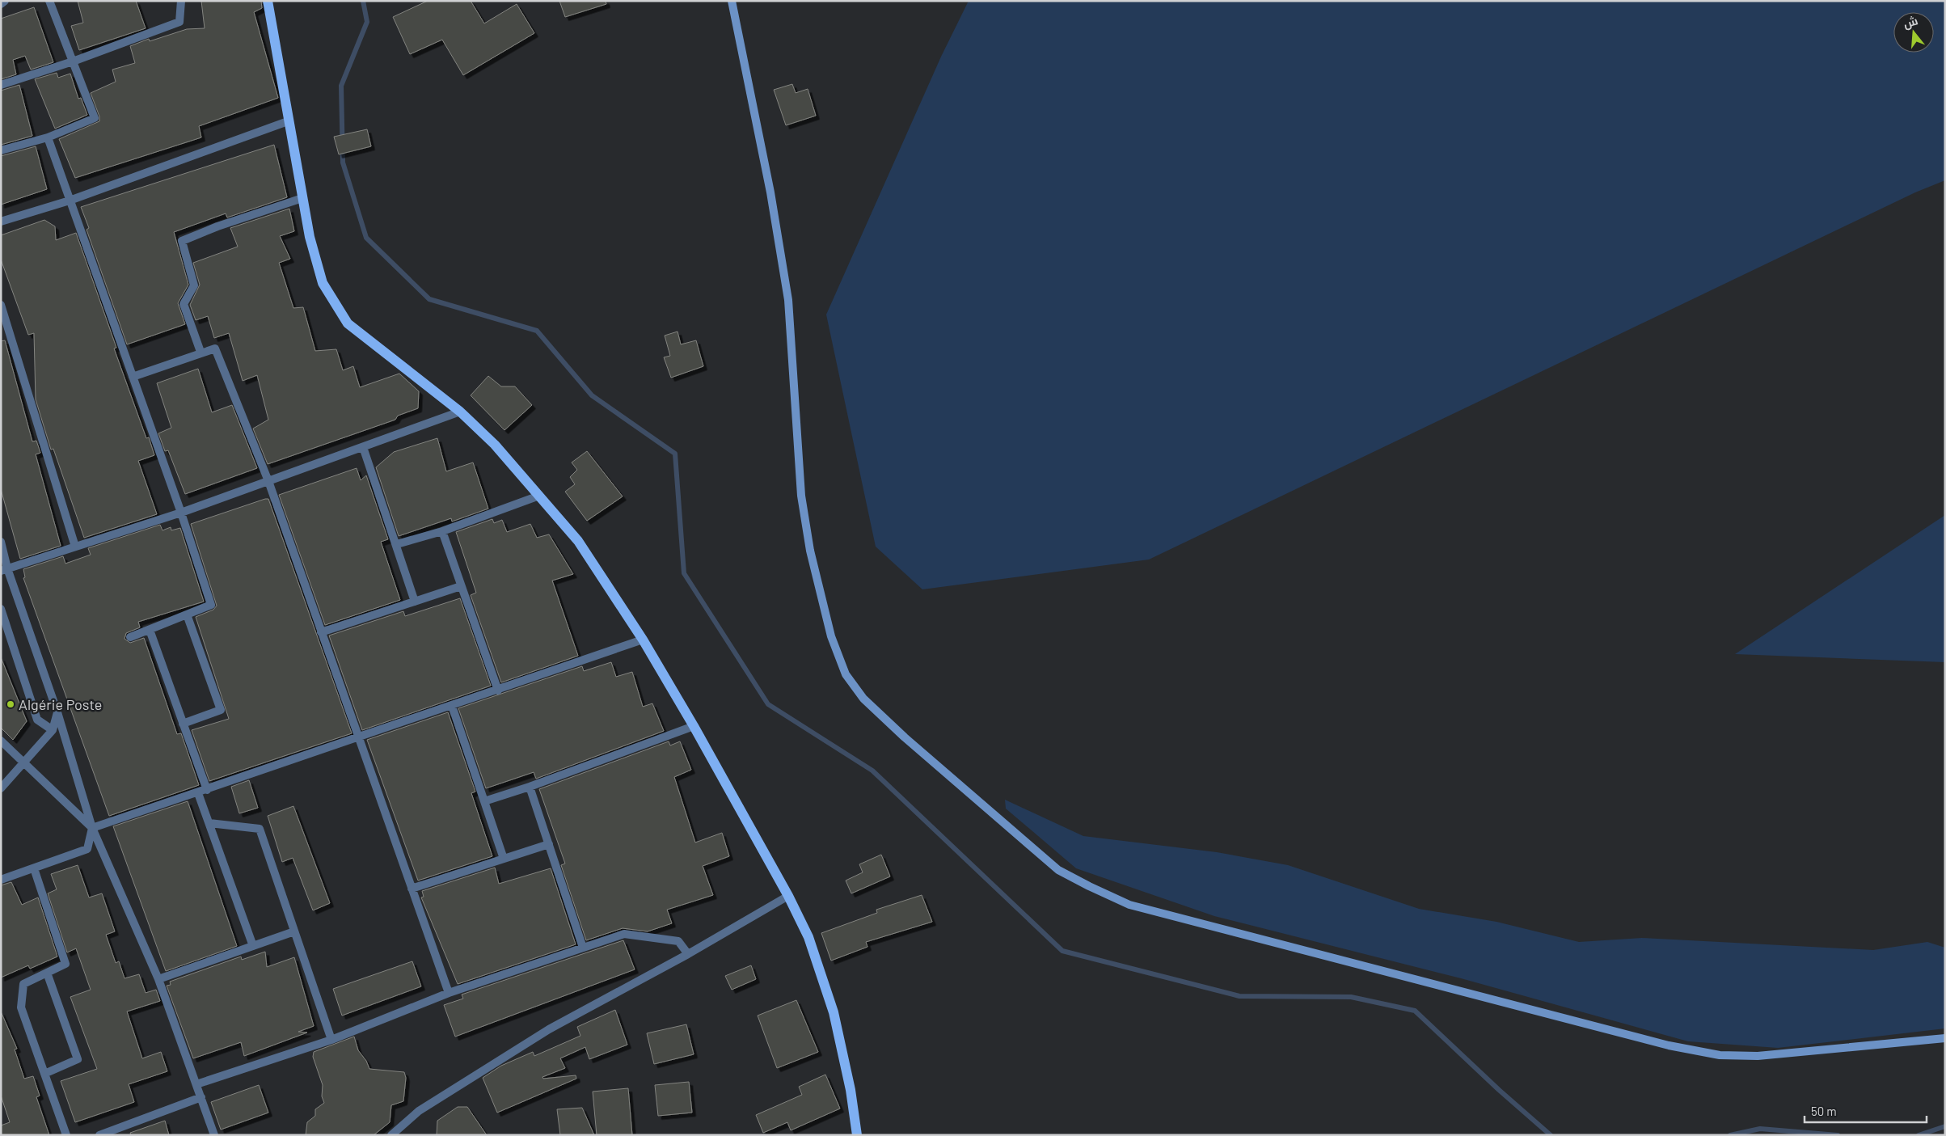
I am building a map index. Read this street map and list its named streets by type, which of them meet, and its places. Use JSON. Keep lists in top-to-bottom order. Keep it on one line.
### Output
{"places":["Algérie Poste"],"scale_bar":"50 m","north":"top"}
